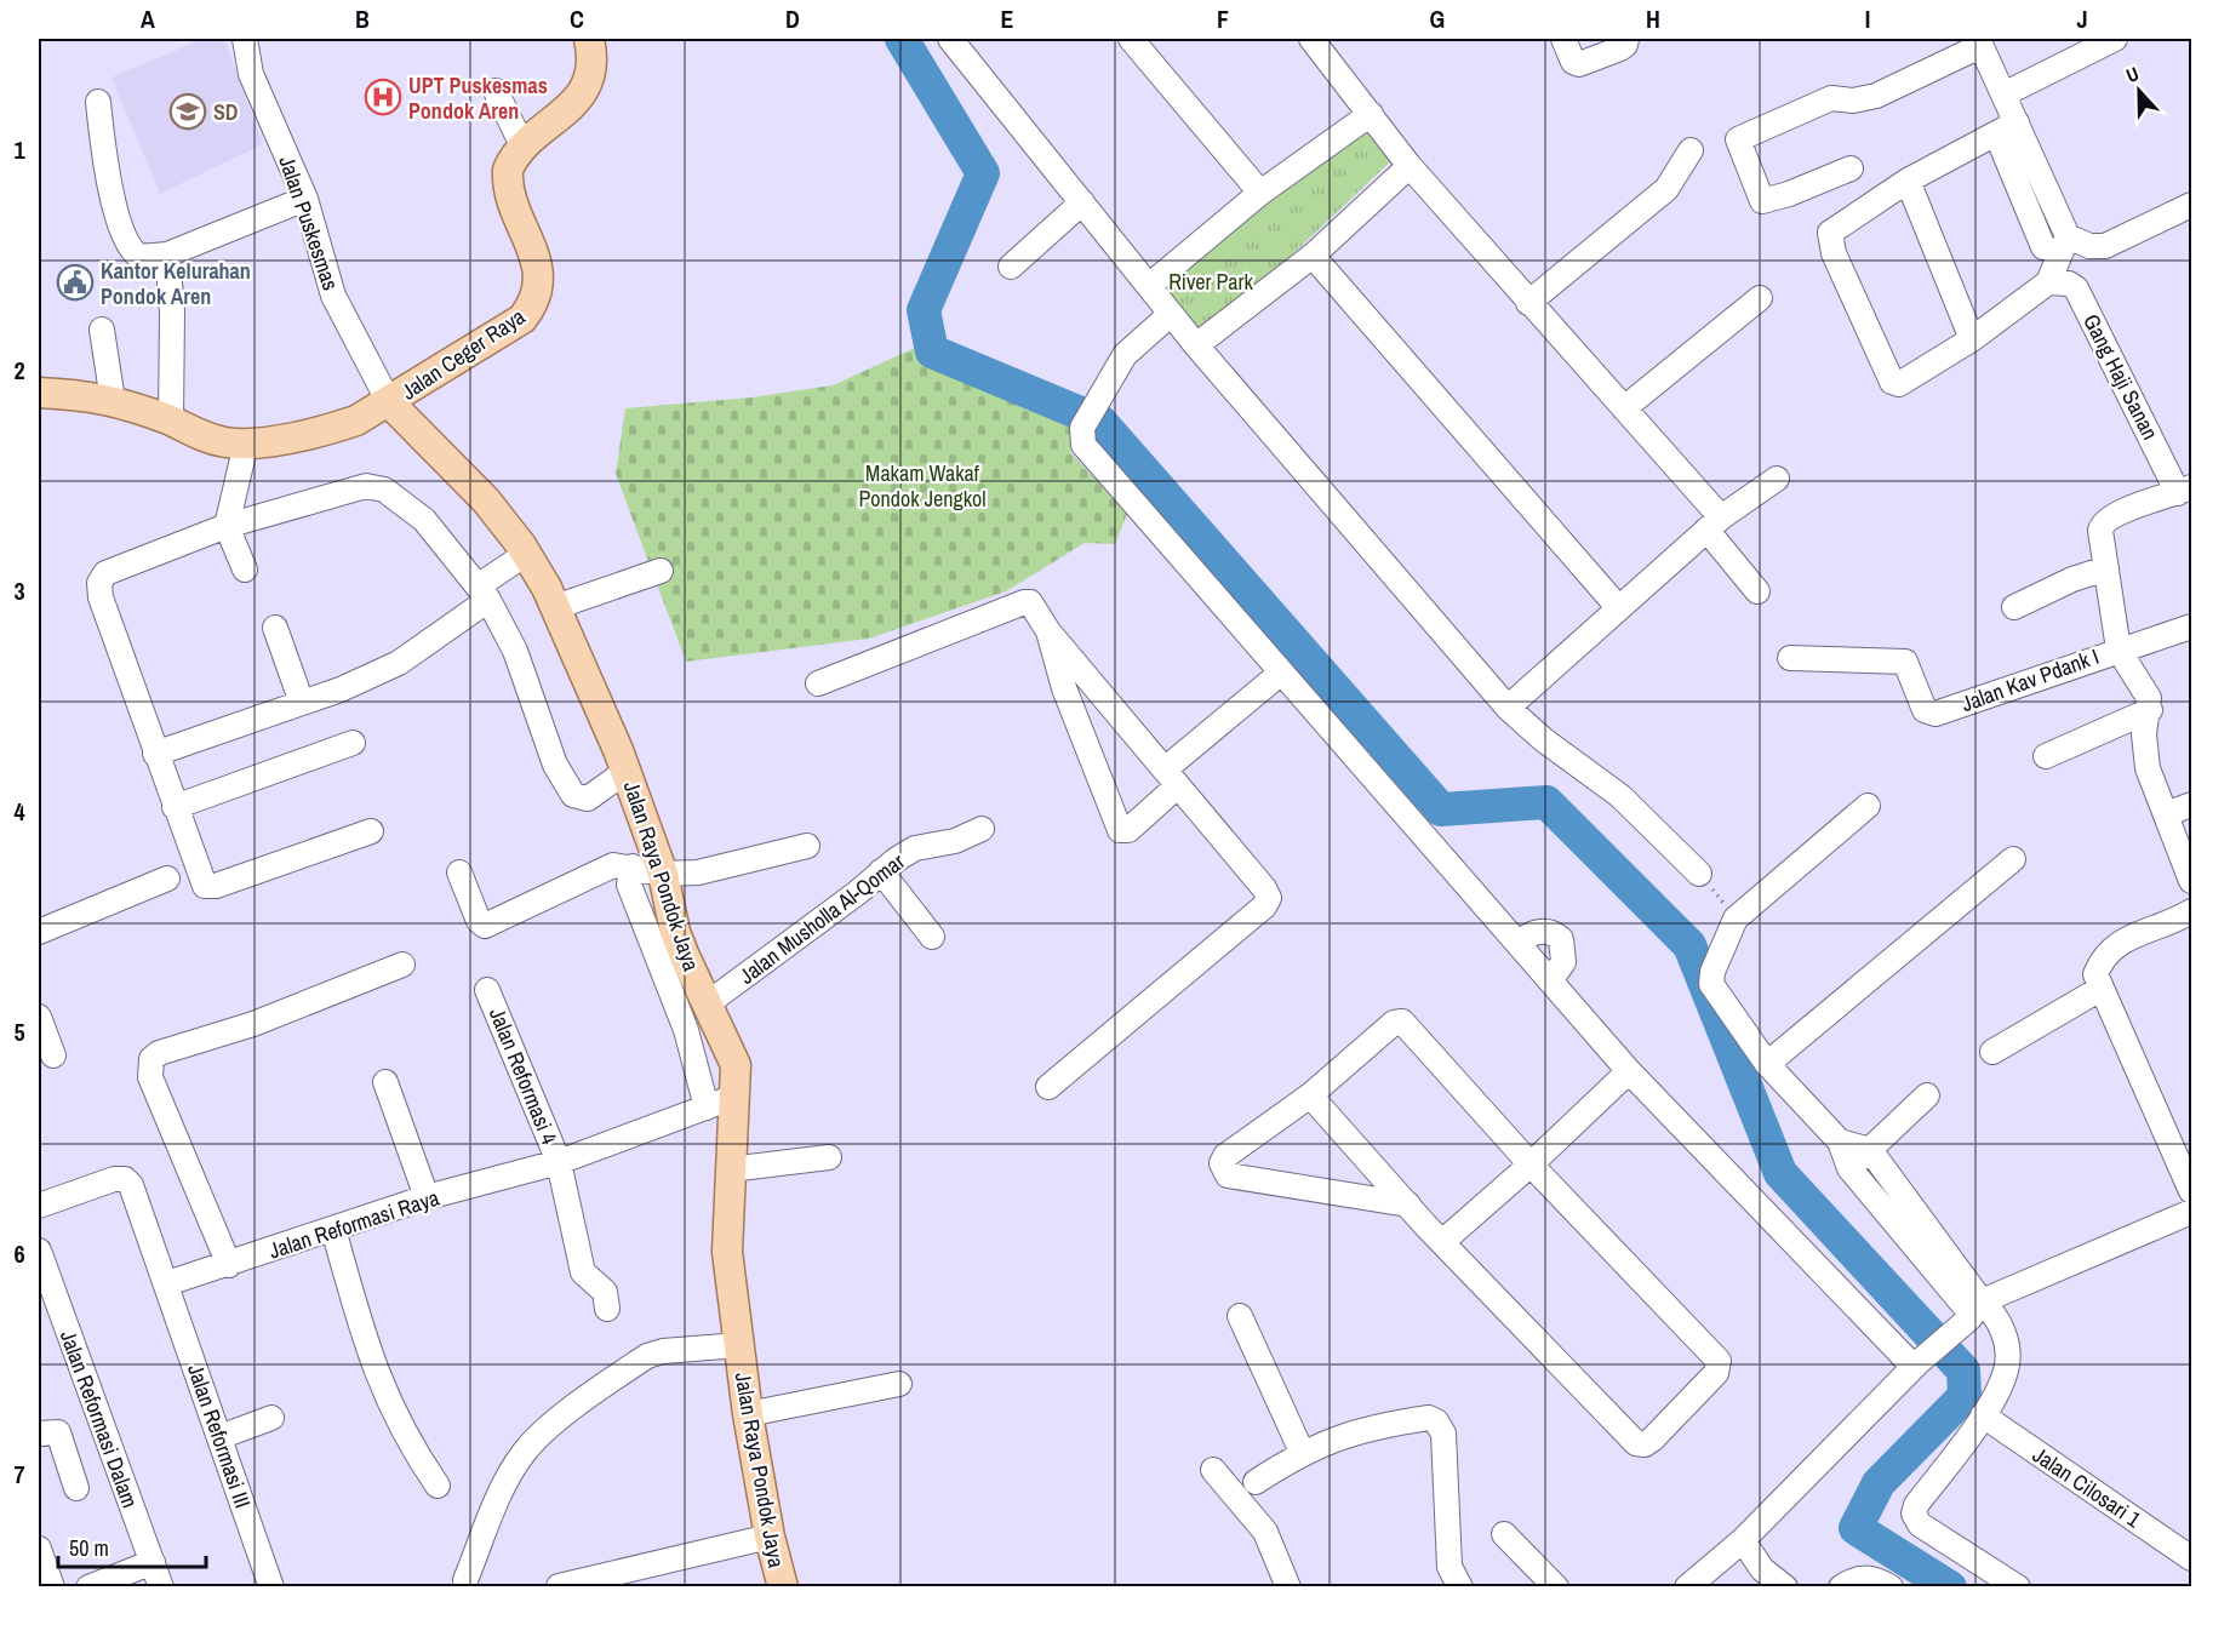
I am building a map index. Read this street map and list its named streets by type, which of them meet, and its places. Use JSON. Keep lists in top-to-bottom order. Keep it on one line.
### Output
{"streets":{"main road":["Jalan Ceger Raya","Jalan Raya Pondok Jaya"],"street":["Jalan Puskesmas","Gang Haji Sanan","Jalan Kav Pdank I","Jalan Musholla Al-Qomar","Jalan Reformasi 4","Jalan Reformasi Raya","Jalan Reformasi Dalam","Jalan Reformasi III","Jalan Cilosari 1"]},"crossings":[["Jalan Puskesmas","Jalan Ceger Raya"],["Jalan Puskesmas","Jalan Raya Pondok Jaya"],["Jalan Ceger Raya","Jalan Raya Pondok Jaya"],["Jalan Raya Pondok Jaya","Jalan Musholla Al-Qomar"],["Jalan Raya Pondok Jaya","Jalan Reformasi Raya"],["Jalan Reformasi 4","Jalan Reformasi Raya"],["Jalan Reformasi Raya","Jalan Reformasi III"]],"parks":["River Park","Makam Wakaf Pondok Jengkol"],"places":{"hospital":["UPT Puskesmas Pondok Aren"],"school or university":["SD"],"public building":["Kantor Kelurahan Pondok Aren"]},"scale_bar":"50 m","north":"top","grid":{"columns":["A","B","C","D","E","F","G","H","I","J"],"rows":["1","2","3","4","5","6","7"]}}
